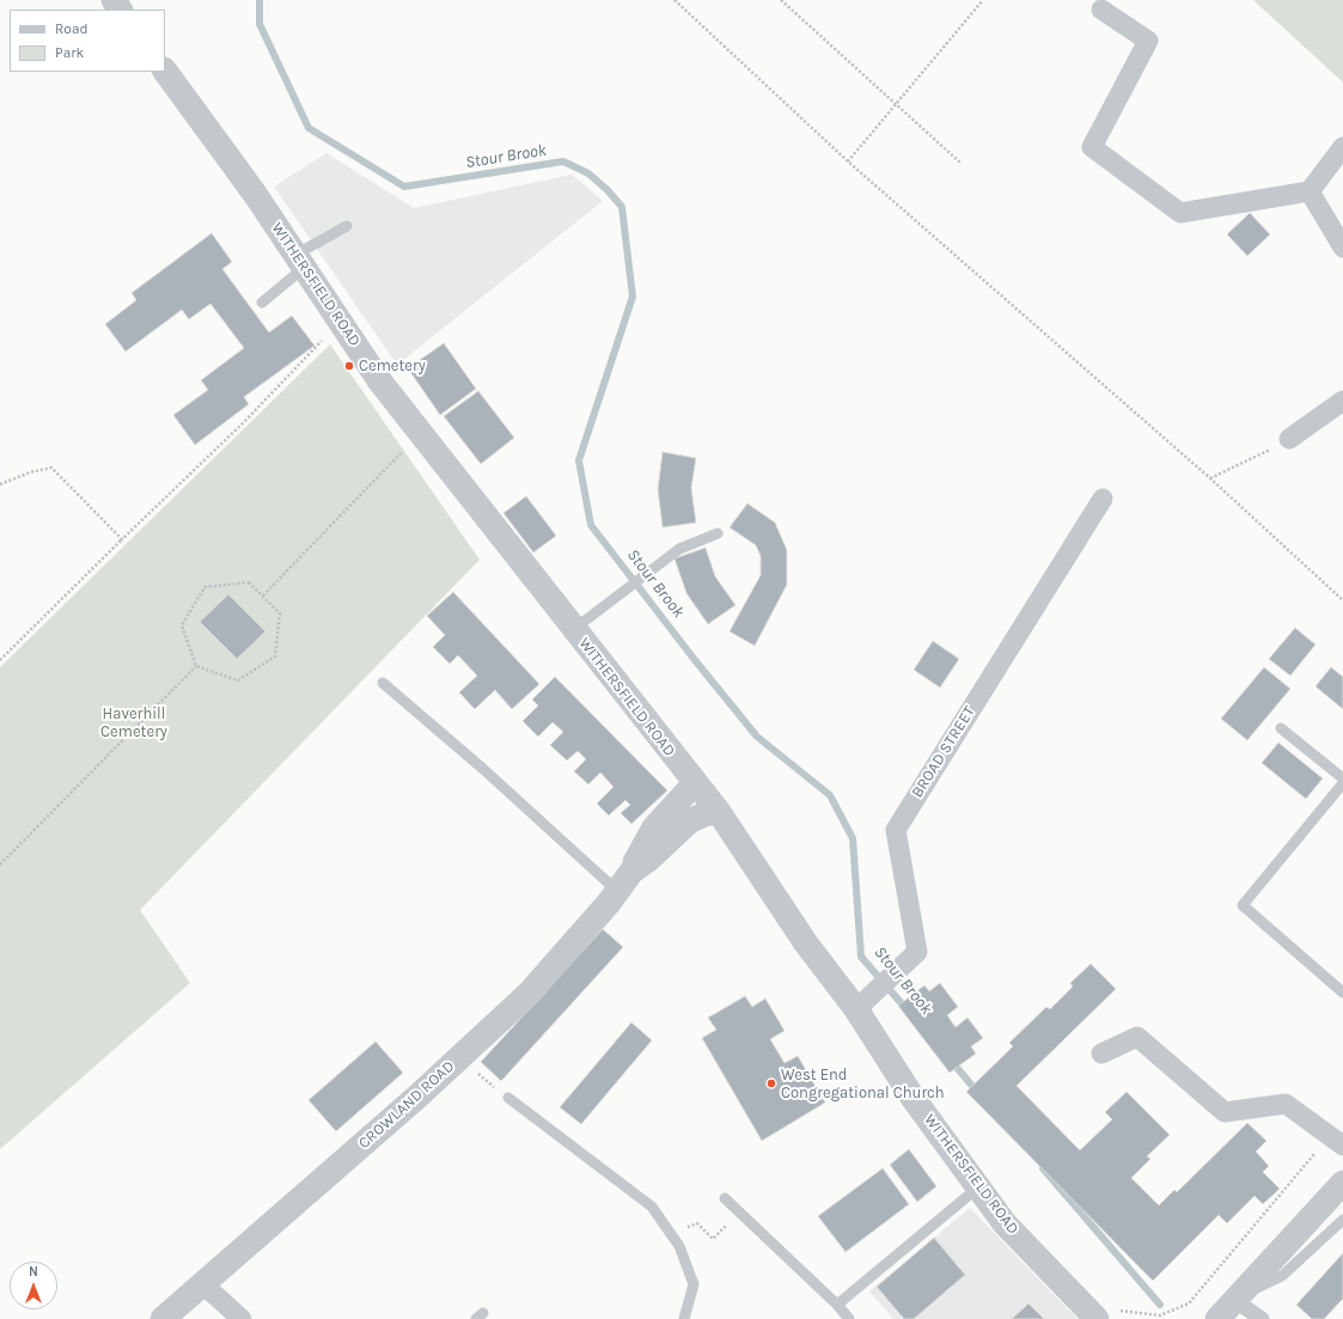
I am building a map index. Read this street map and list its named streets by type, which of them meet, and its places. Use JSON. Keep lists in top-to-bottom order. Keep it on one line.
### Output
{"streets":{"street":["WITHERSFIELD ROAD","BROAD STREET","CROWLAND ROAD"]},"crossings":[["WITHERSFIELD ROAD","BROAD STREET"],["WITHERSFIELD ROAD","CROWLAND ROAD"]],"water":["Stour Brook"],"parks":["Haverhill Cemetery"],"places":["Cemetery","West End Congregational Church"],"legend":["Road","Park"],"north":"top"}
